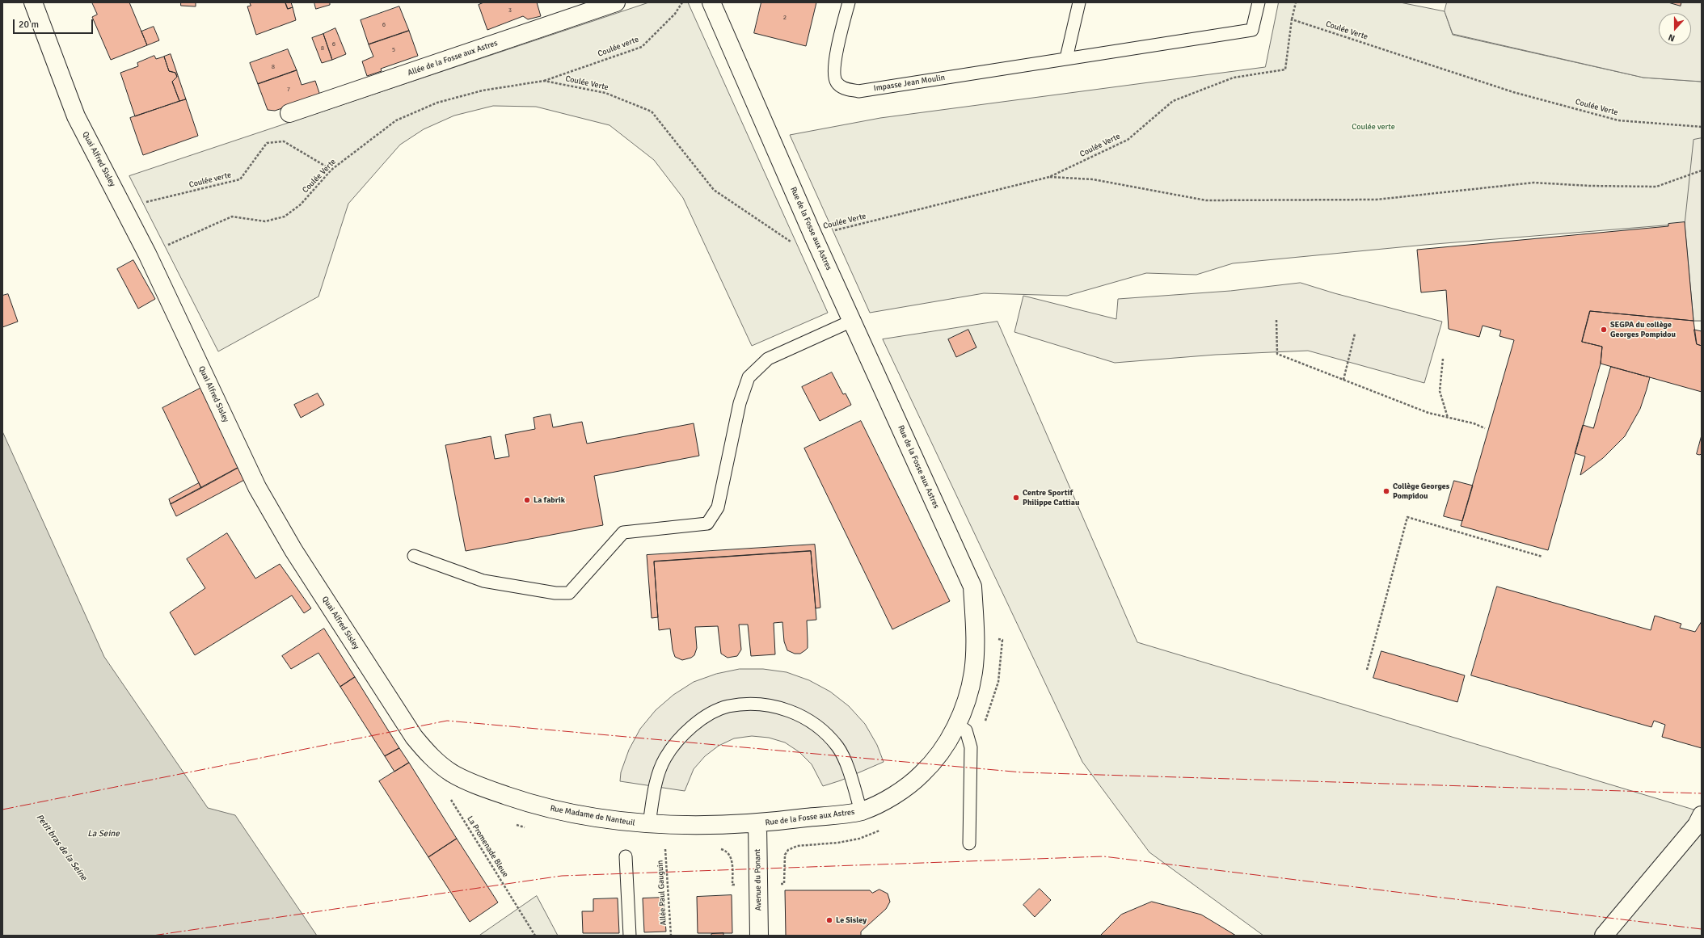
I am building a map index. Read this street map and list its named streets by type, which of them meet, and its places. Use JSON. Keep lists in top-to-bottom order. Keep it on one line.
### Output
{"streets":{"street":["Allée de la Fosse aux Astres","Quai Alfred Sisley","Rue de la Fosse aux Astres","Rue Madame de Nanteuil","Avenue du Ponant"],"lane":["Impasse Jean Moulin"],"path":["Coulée Verte","Coulée verte","La Promenade Bleue","Allée Paul Gauguin"]},"crossings":[["Coulée Verte","Coulée verte"],["Coulée Verte","Quai Alfred Sisley"],["Coulée Verte","Rue de la Fosse aux Astres"],["Coulée verte","Quai Alfred Sisley"],["Quai Alfred Sisley","Rue Madame de Nanteuil"],["Rue de la Fosse aux Astres","Rue Madame de Nanteuil"],["Rue de la Fosse aux Astres","Avenue du Ponant"],["Rue Madame de Nanteuil","Avenue du Ponant"]],"water":["La Seine","Petit bras de la Seine"],"parks":["Coulée verte"],"places":["SEGPA du collège Georges Pompidou","Collège Georges Pompidou","Centre Sportif Philippe Cattiau","La fabrik","Le Sisley"],"house_numbers":["3","2","6","6","8","5","8","7"],"scale_bar":"20 m","north":"bottom"}
